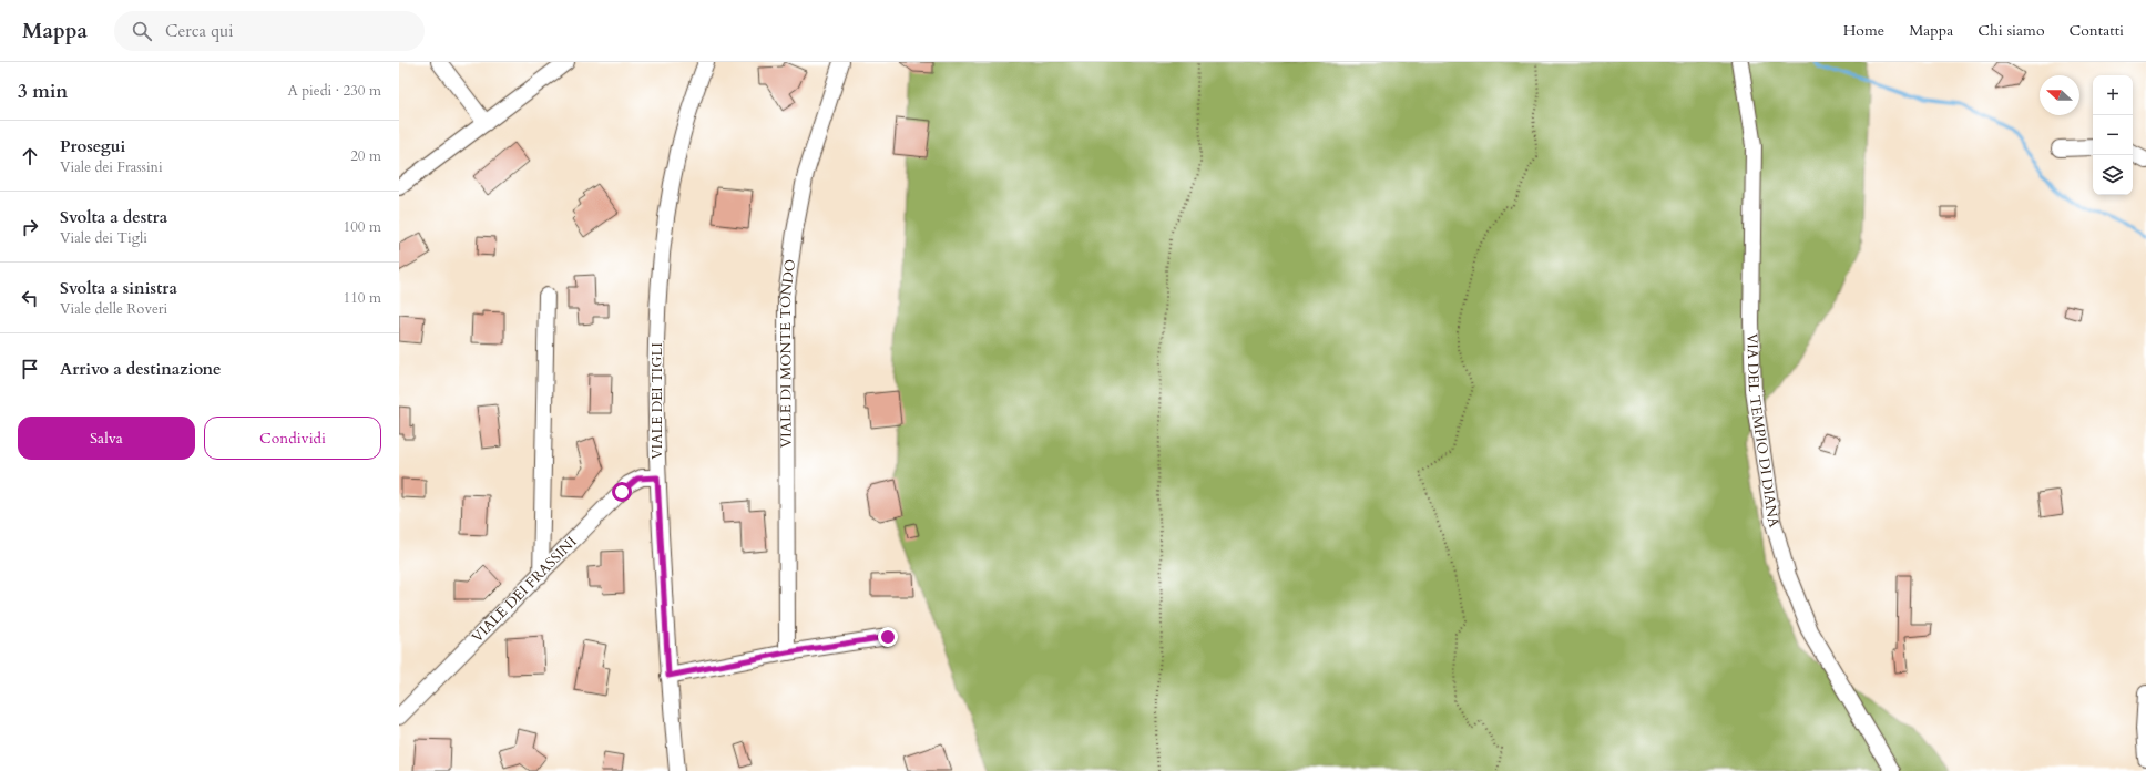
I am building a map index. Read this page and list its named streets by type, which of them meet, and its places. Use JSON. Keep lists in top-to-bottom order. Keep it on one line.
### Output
{"streets":{"street":["VIALE DI MONTE TONDO","VIALE DEI TIGLI","VIA DEL TEMPIO DI DIANA","VIALE DEI FRASSINI"]},"crossings":[["VIALE DEI TIGLI","VIALE DEI FRASSINI"]],"north":"left","page":{"header":"Mappa","search":"Cerca qui","nav":["Home","Mappa","Chi siamo","Contatti"],"heading":["3 min","A piedi · 230 m"],"map_buttons":["+","−"],"list":[["Prosegui","Viale dei Frassini","20 m"],["Svolta a destra","Viale dei Tigli","100 m"],["Svolta a sinistra","Viale delle Roveri","110 m"],"Arrivo a destinazione"],"buttons":["Salva","Condividi"]}}
